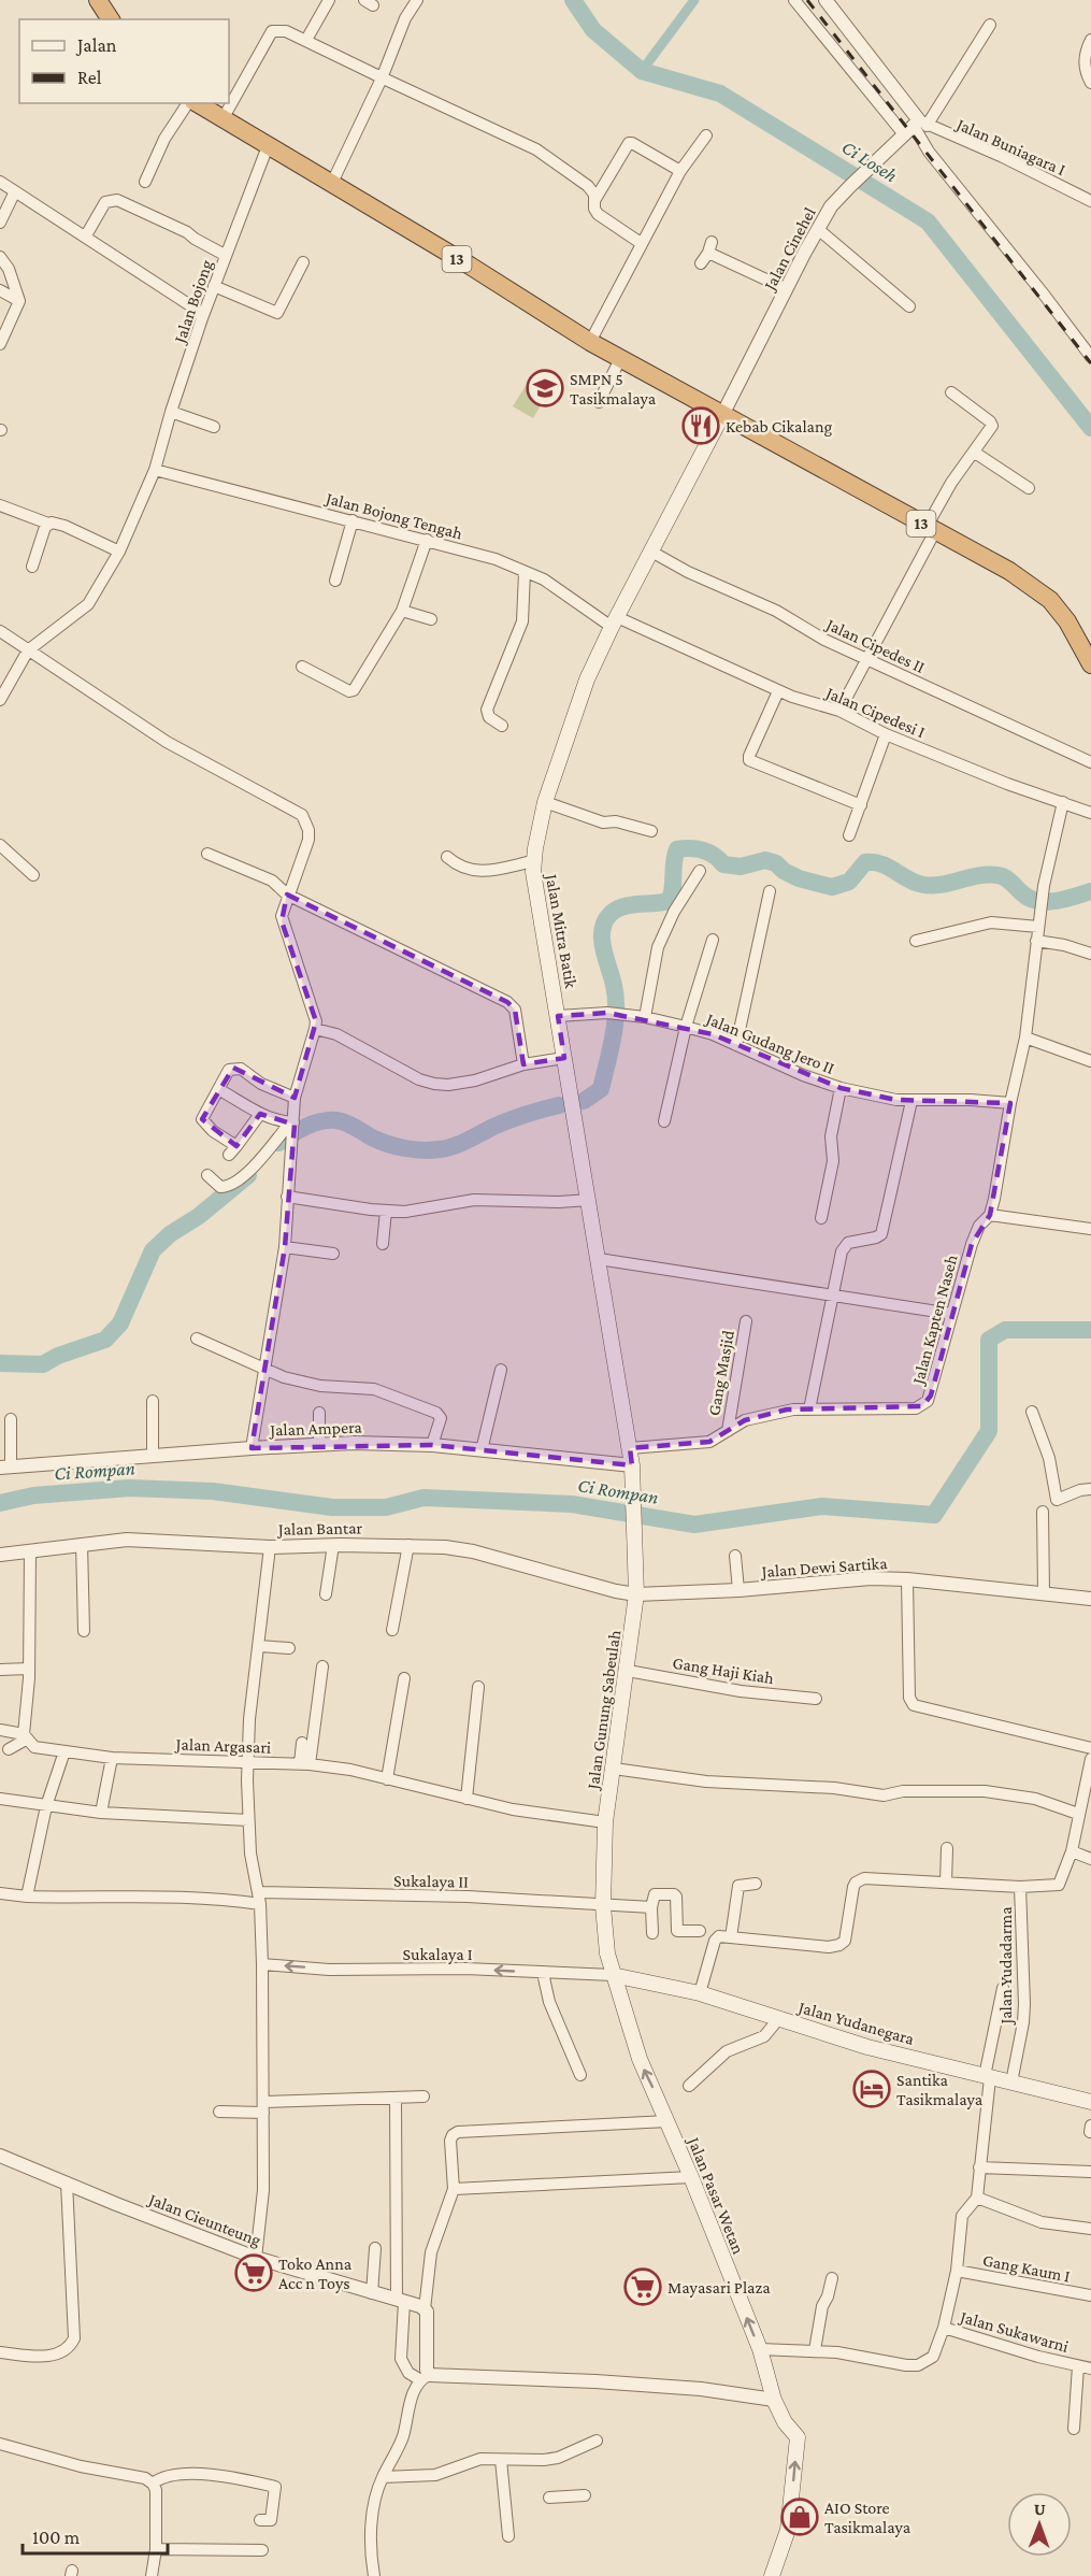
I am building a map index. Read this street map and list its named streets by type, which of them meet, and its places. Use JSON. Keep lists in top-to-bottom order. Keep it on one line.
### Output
{"streets":{"highway":["13"],"main road":["Jalan Mitra Batik","Jalan Gunung Sabeulah","Jalan Yudanegara","Jalan Pasar Wetan"],"street":["Jalan Buniagara I","Jalan Cinehel","Jalan Bojong","Jalan Bojong Tengah","Jalan Cipedes II","Jalan Cipedesi I","Jalan Gudang Jero II","Jalan Kapten Naseh","Gang Masjid","Jalan Ampera","Jalan Bantar","Jalan Dewi Sartika","Gang Haji Kiah","Jalan Argasari","Sukalaya II","Sukalaya I","Jalan Yudadarma","Jalan Cieunteung","Gang Kaum I","Jalan Sukawarni"]},"crossings":[["Jalan Buniagara I","Jalan Cinehel"],["Jalan Cinehel","13"],["Jalan Cinehel","Jalan Mitra Batik"],["13","Jalan Bojong"],["13","Jalan Mitra Batik"],["Jalan Bojong","Jalan Bojong Tengah"],["Jalan Bojong Tengah","Jalan Cipedesi I"],["Jalan Bojong Tengah","Jalan Mitra Batik"],["Jalan Cipedes II","Jalan Mitra Batik"],["Jalan Cipedesi I","Jalan Mitra Batik"],["Jalan Cipedesi I","Jalan Kapten Naseh"],["Jalan Mitra Batik","Jalan Gudang Jero II"],["Jalan Mitra Batik","Jalan Kapten Naseh"],["Jalan Mitra Batik","Jalan Gunung Sabeulah"],["Jalan Gudang Jero II","Jalan Kapten Naseh"],["Jalan Kapten Naseh","Gang Masjid"],["Jalan Kapten Naseh","Jalan Gunung Sabeulah"],["Jalan Ampera","Jalan Gunung Sabeulah"],["Jalan Bantar","Jalan Dewi Sartika"],["Jalan Bantar","Jalan Gunung Sabeulah"],["Jalan Dewi Sartika","Jalan Gunung Sabeulah"],["Gang Haji Kiah","Jalan Gunung Sabeulah"],["Jalan Gunung Sabeulah","Jalan Argasari"],["Jalan Gunung Sabeulah","Sukalaya II"],["Jalan Gunung Sabeulah","Sukalaya I"],["Jalan Gunung Sabeulah","Jalan Yudanegara"],["Jalan Gunung Sabeulah","Jalan Pasar Wetan"],["Sukalaya I","Jalan Yudanegara"],["Sukalaya I","Jalan Pasar Wetan"],["Jalan Yudadarma","Jalan Yudanegara"],["Jalan Yudanegara","Jalan Pasar Wetan"],["Jalan Pasar Wetan","Jalan Sukawarni"]],"one_way":["Sukalaya I","Jalan Pasar Wetan"],"water":["Ci Loseh","Ci Rompan"],"places":{"school or university":["SMPN 5 Tasikmalaya"],"restaurant":["Kebab Cikalang"],"hotel":["Santika Tasikmalaya"],"supermarket":["Toko Anna Acc n Toys","Mayasari Plaza"],"shop":["AIO Store Tasikmalaya"]},"legend":["Jalan","Rel"],"scale_bar":"100 m","north":"top"}
